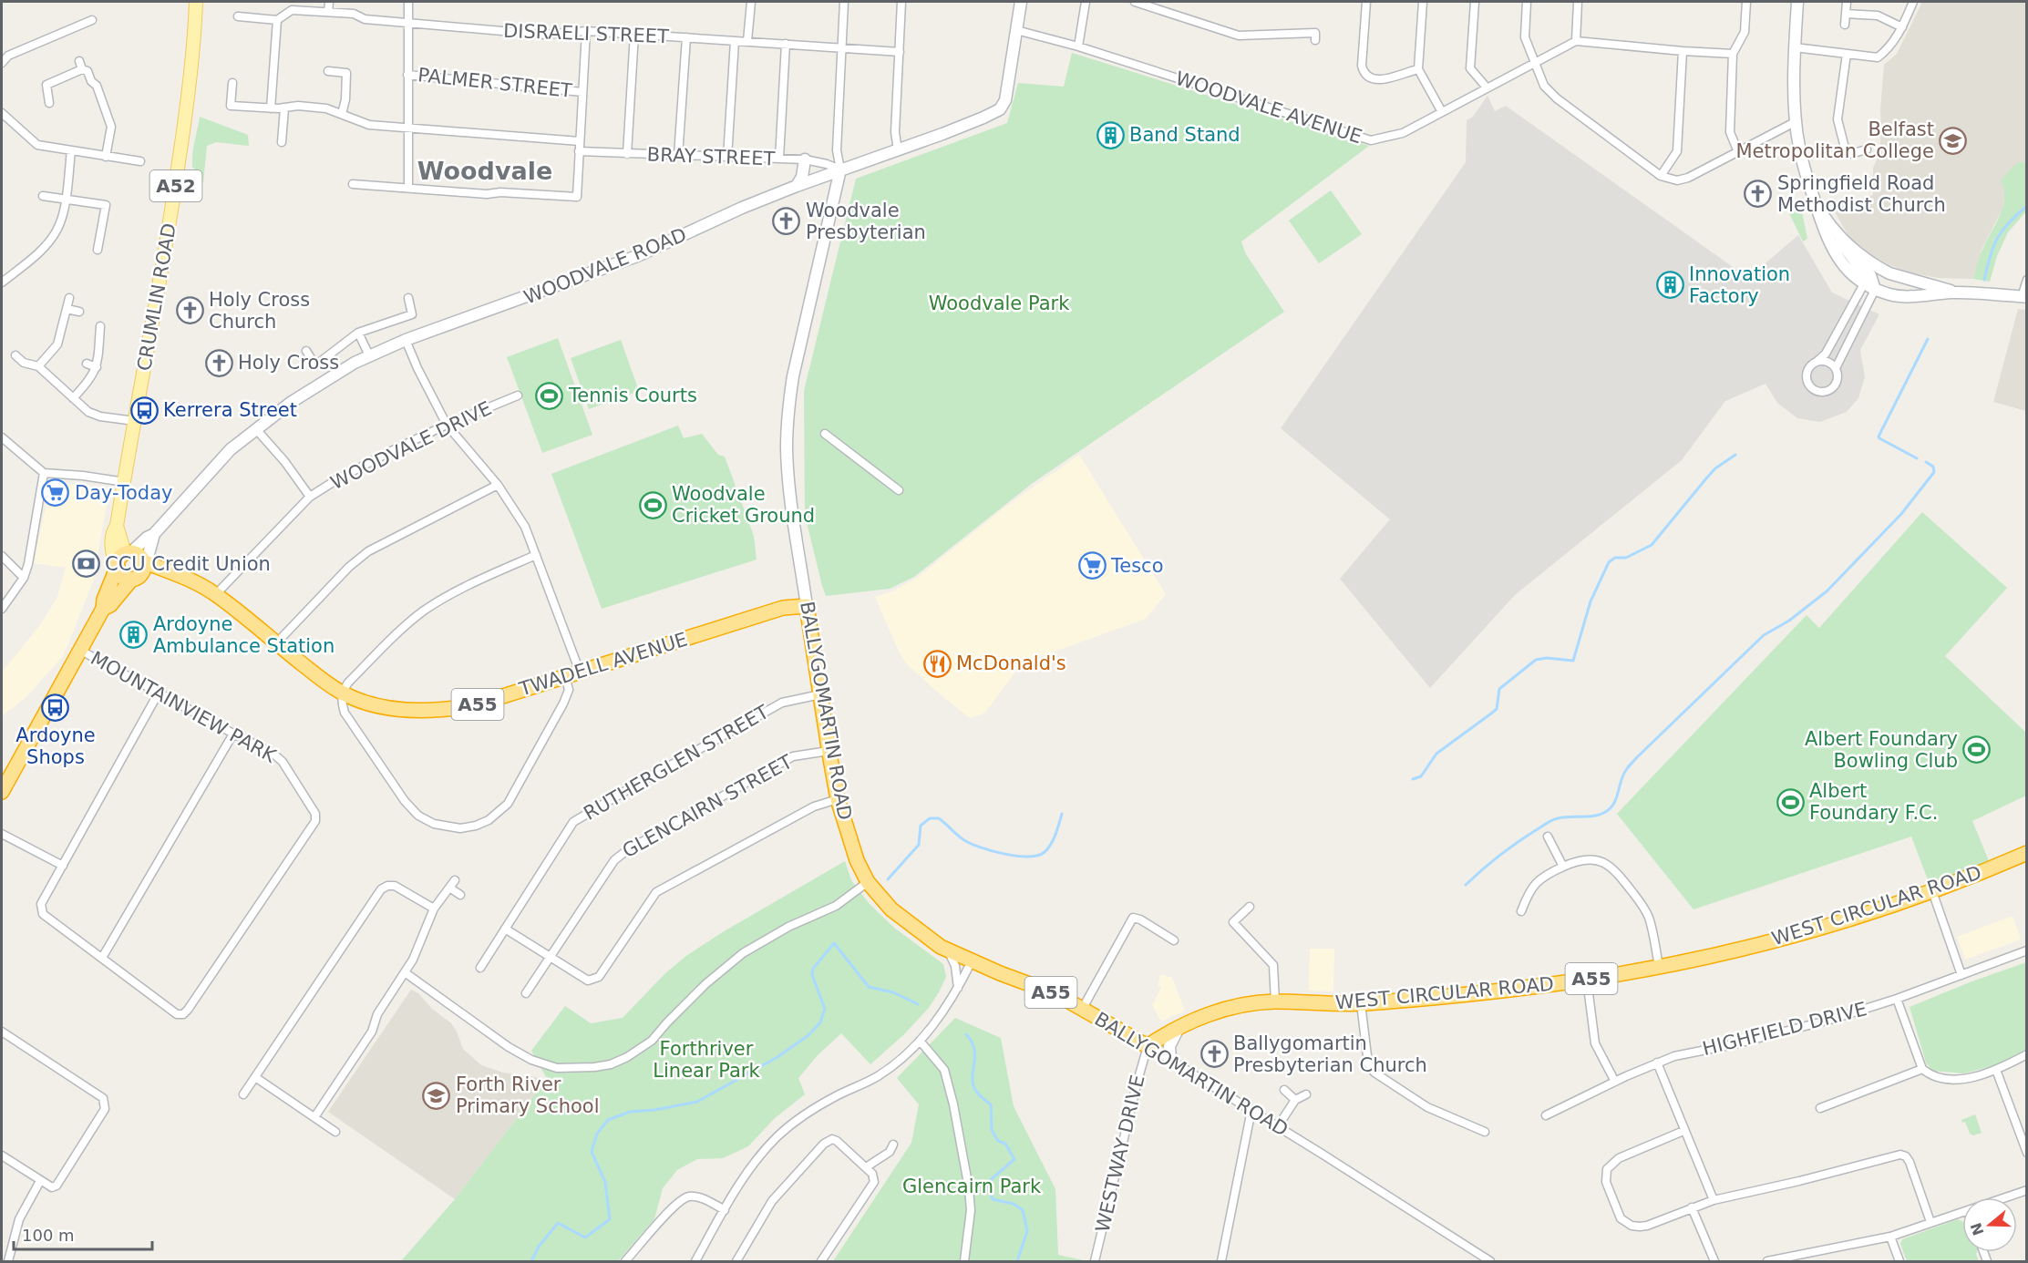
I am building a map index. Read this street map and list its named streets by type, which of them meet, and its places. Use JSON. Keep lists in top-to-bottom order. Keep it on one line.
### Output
{"streets":{"highway":["TWADELL AVENUE","A55","BALLYGOMARTIN ROAD","WEST CIRCULAR ROAD"],"main road":["A52","WOODVALE ROAD","CRUMLIN ROAD"],"street":["DISRAELI STREET","PALMER STREET","WOODVALE AVENUE","BRAY STREET","WOODVALE DRIVE","MOUNTAINVIEW PARK","RUTHERGLEN STREET","GLENCAIRN STREET","HIGHFIELD DRIVE","WESTWAY DRIVE"]},"crossings":[["WOODVALE AVENUE","WOODVALE ROAD"],["BRAY STREET","WOODVALE ROAD"],["BRAY STREET","BALLYGOMARTIN ROAD"],["WOODVALE ROAD","CRUMLIN ROAD"],["WOODVALE ROAD","TWADELL AVENUE"],["WOODVALE ROAD","BALLYGOMARTIN ROAD"],["CRUMLIN ROAD","TWADELL AVENUE"],["WOODVALE DRIVE","TWADELL AVENUE"],["TWADELL AVENUE","BALLYGOMARTIN ROAD"],["BALLYGOMARTIN ROAD","RUTHERGLEN STREET"],["BALLYGOMARTIN ROAD","GLENCAIRN STREET"],["BALLYGOMARTIN ROAD","WEST CIRCULAR ROAD"],["BALLYGOMARTIN ROAD","WESTWAY DRIVE"],["WEST CIRCULAR ROAD","WESTWAY DRIVE"]],"districts":["Woodvale"],"parks":["Woodvale Park","Forthriver Linear Park","Glencairn Park"],"places":{"building":["Band Stand","Innovation Factory","Ardoyne Ambulance Station"],"school or university":["Belfast Metropolitan College","Forth River Primary School"],"church":["Springfield Road Methodist Church","Woodvale Presbyterian","Holy Cross Church","Holy Cross","Ballygomartin Presbyterian Church"],"sports":["Tennis Courts","Woodvale Cricket Ground","Albert Foundary Bowling Club","Albert Foundary F.C."],"bus stop":["Kerrera Street","Ardoyne Shops"],"supermarket":["Day-Today","Tesco"],"bank":["CCU Credit Union"],"restaurant":["McDonald's"]},"scale_bar":"100 m","north":"left"}
